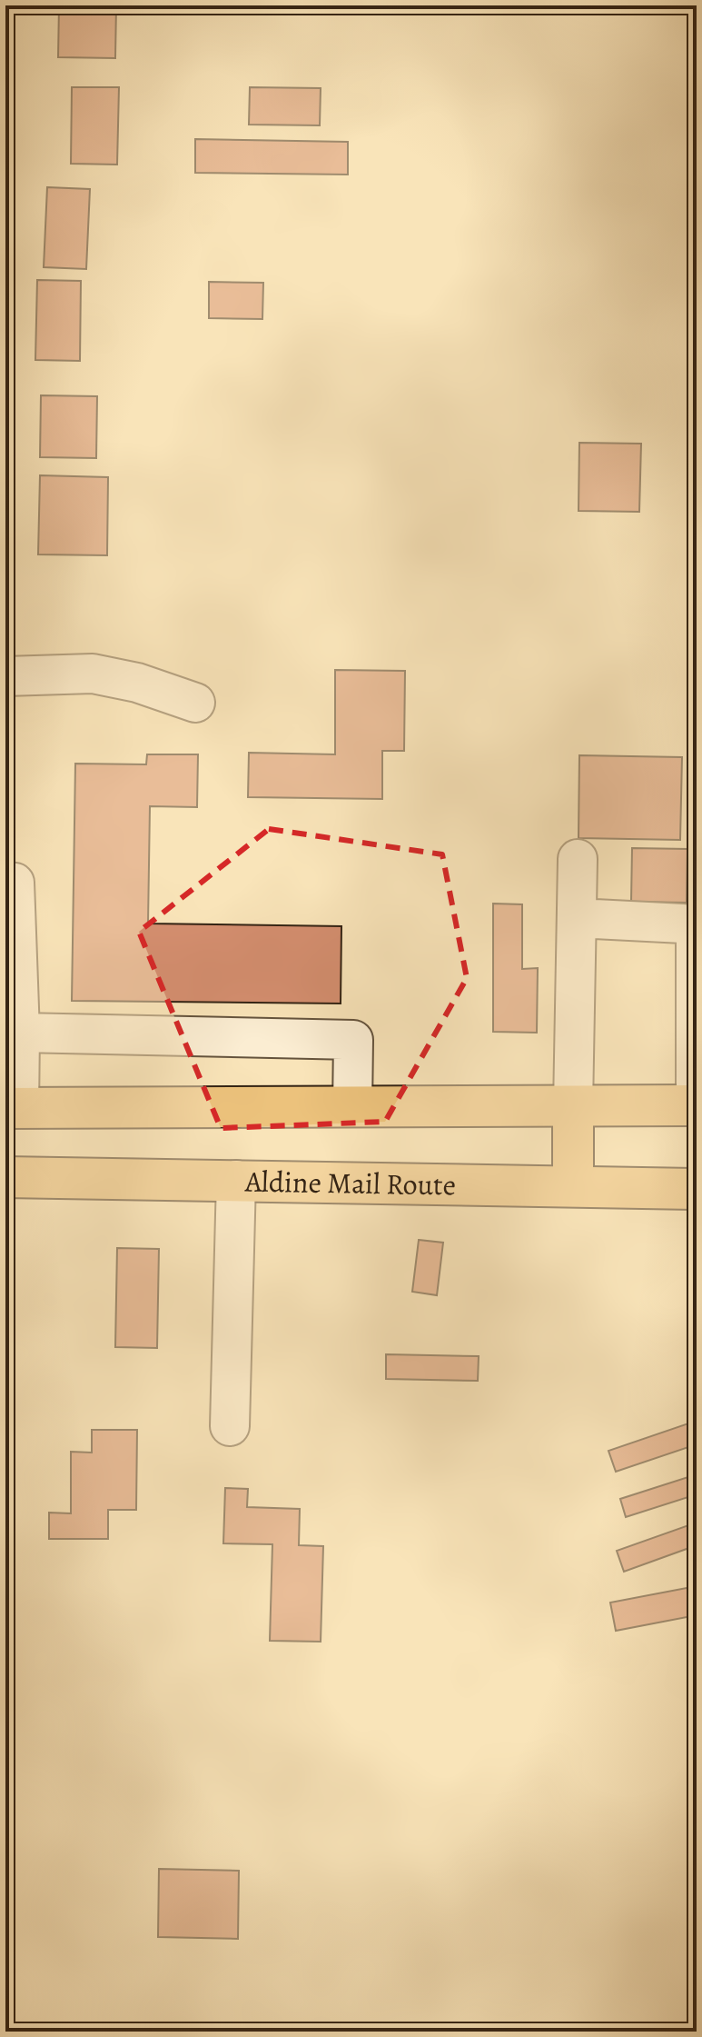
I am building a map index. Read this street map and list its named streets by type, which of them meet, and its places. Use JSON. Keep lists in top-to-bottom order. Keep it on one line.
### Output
{"streets":{"main road":["Aldine Mail Route"]}}
